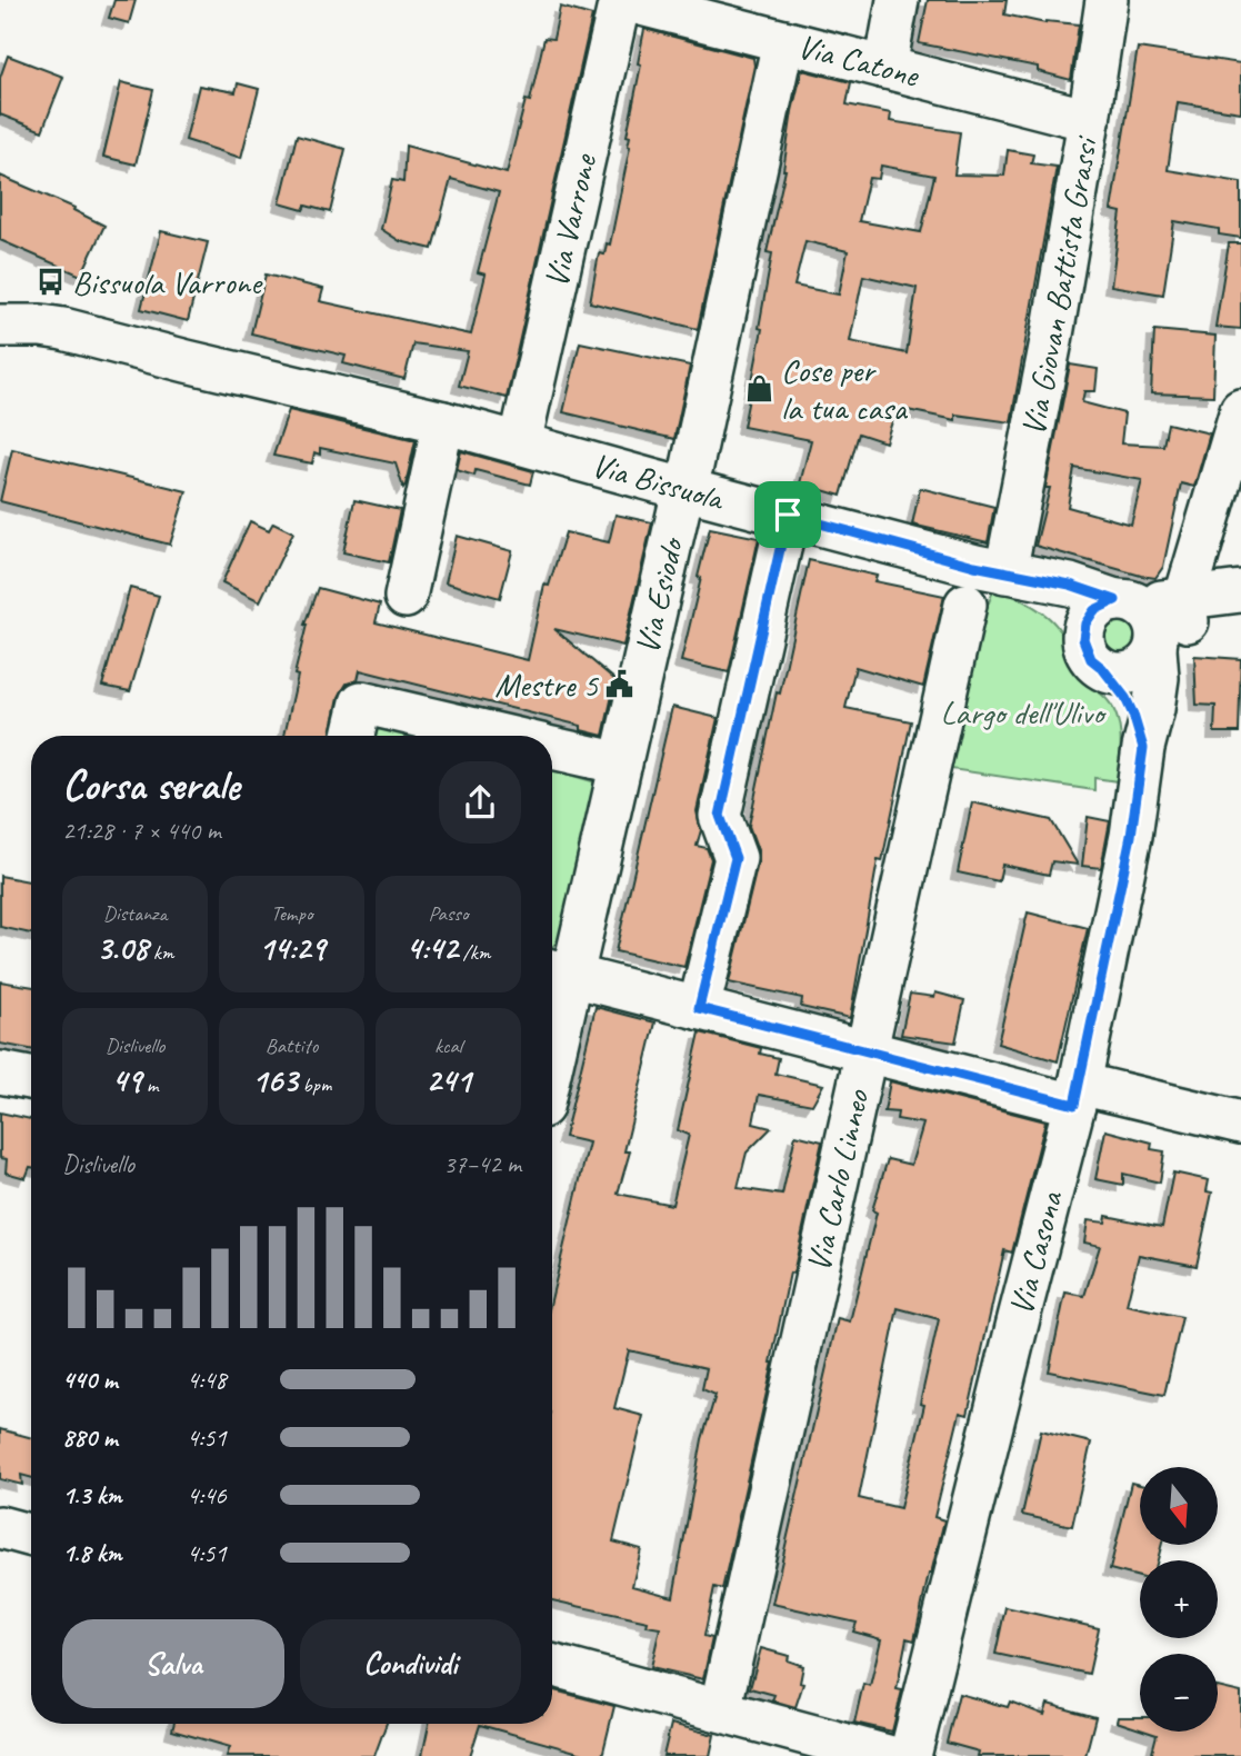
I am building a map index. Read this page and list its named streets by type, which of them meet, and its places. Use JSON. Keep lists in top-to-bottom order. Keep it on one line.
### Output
{"streets":{"street":["Via Catone","Via Varrone","Via Giovan Battista Grassi","Via Bissuola","Via Esiodo","Via Carlo Linneo","Via Casona"]},"crossings":[["Via Catone","Via Varrone"],["Via Catone","Via Giovan Battista Grassi"],["Via Catone","Via Esiodo"],["Via Varrone","Via Bissuola"],["Via Giovan Battista Grassi","Via Bissuola"],["Via Bissuola","Via Esiodo"],["Via Bissuola","Via Casona"]],"parks":["Largo dell'Ulivo"],"places":{"bus stop":["Bissuola Varrone"],"shop":["Cose per la tua casa"],"public building":["Mestre 5"]},"north":"bottom","page":{"heading":["Corsa serale","21:28 · 7 × 440 m"],"stats":[["Distanza","3.08 km"],["Tempo","14:29"],["Passo","4:42 /km"],["Dislivello","49 m"],["Battito","163 bpm"],["kcal","241"]],"chart":["Dislivello","37–42 m"],"list":[{"name":"440 m","note":"4:48"},{"name":"880 m","note":"4:51"},{"name":"1.3 km","note":"4:46"},{"name":"1.8 km","note":"4:51"}],"map_buttons":["+","−"],"buttons":["Salva","Condividi"]}}
